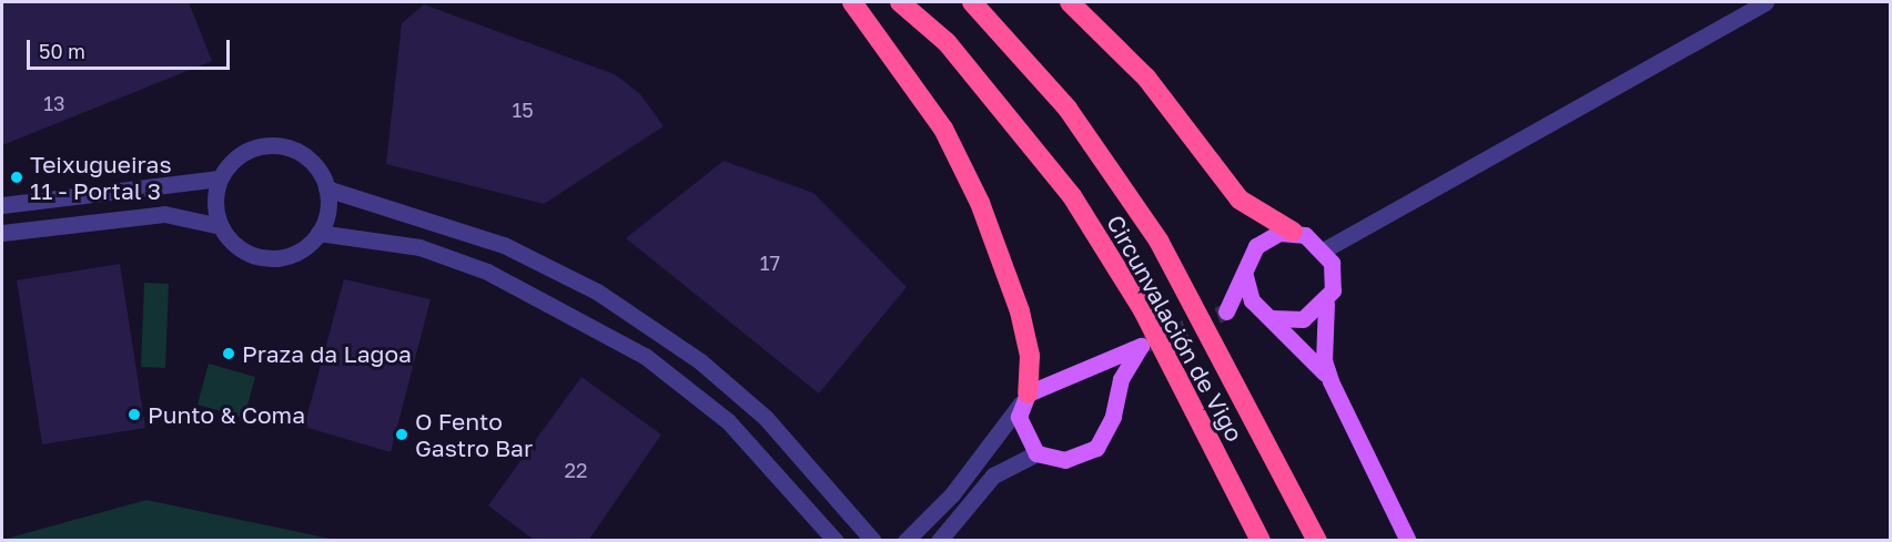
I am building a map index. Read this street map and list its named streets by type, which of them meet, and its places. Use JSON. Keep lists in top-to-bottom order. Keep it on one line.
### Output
{"streets":{"highway":["Circunvalación de Vigo"]},"places":["Teixugueiras 11 - Portal 3","Praza da Lagoa","Punto & Coma","O Fento Gastro Bar"],"house_numbers":["13","15","17","22"],"scale_bar":"50 m"}
